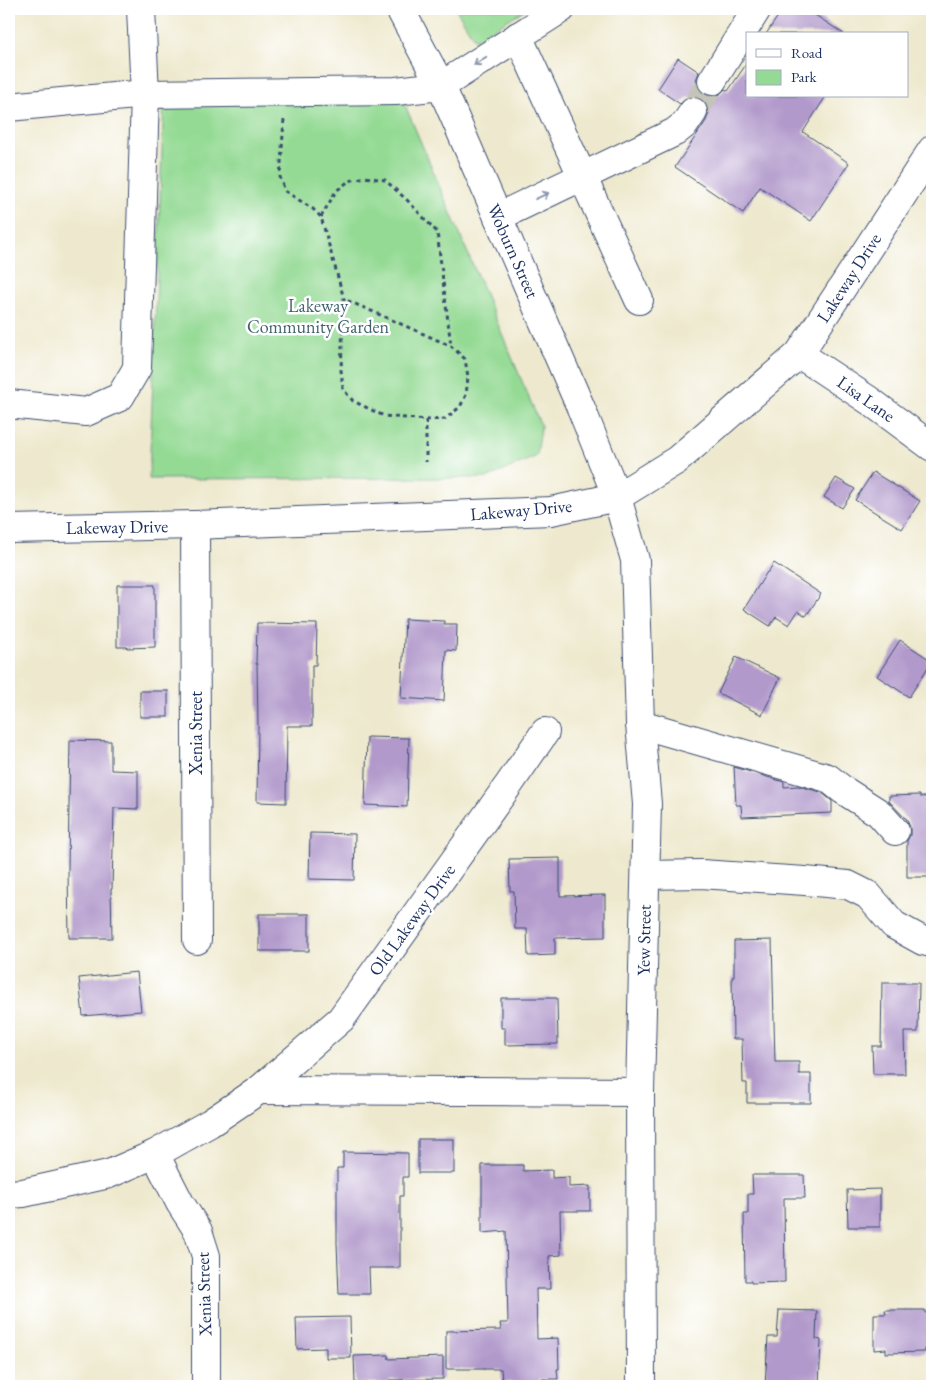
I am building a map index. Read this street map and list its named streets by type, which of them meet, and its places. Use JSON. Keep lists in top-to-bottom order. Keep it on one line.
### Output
{"streets":{"street":["Woburn Street","Lakeway Drive","Lisa Lane","Xenia Street","Old Lakeway Drive","Yew Street"]},"crossings":[["Woburn Street","Lakeway Drive"],["Woburn Street","Yew Street"],["Lakeway Drive","Lisa Lane"],["Lakeway Drive","Xenia Street"],["Lakeway Drive","Yew Street"],["Xenia Street","Old Lakeway Drive"]],"parks":["Lakeway Community Garden"],"legend":["Road","Park"]}
